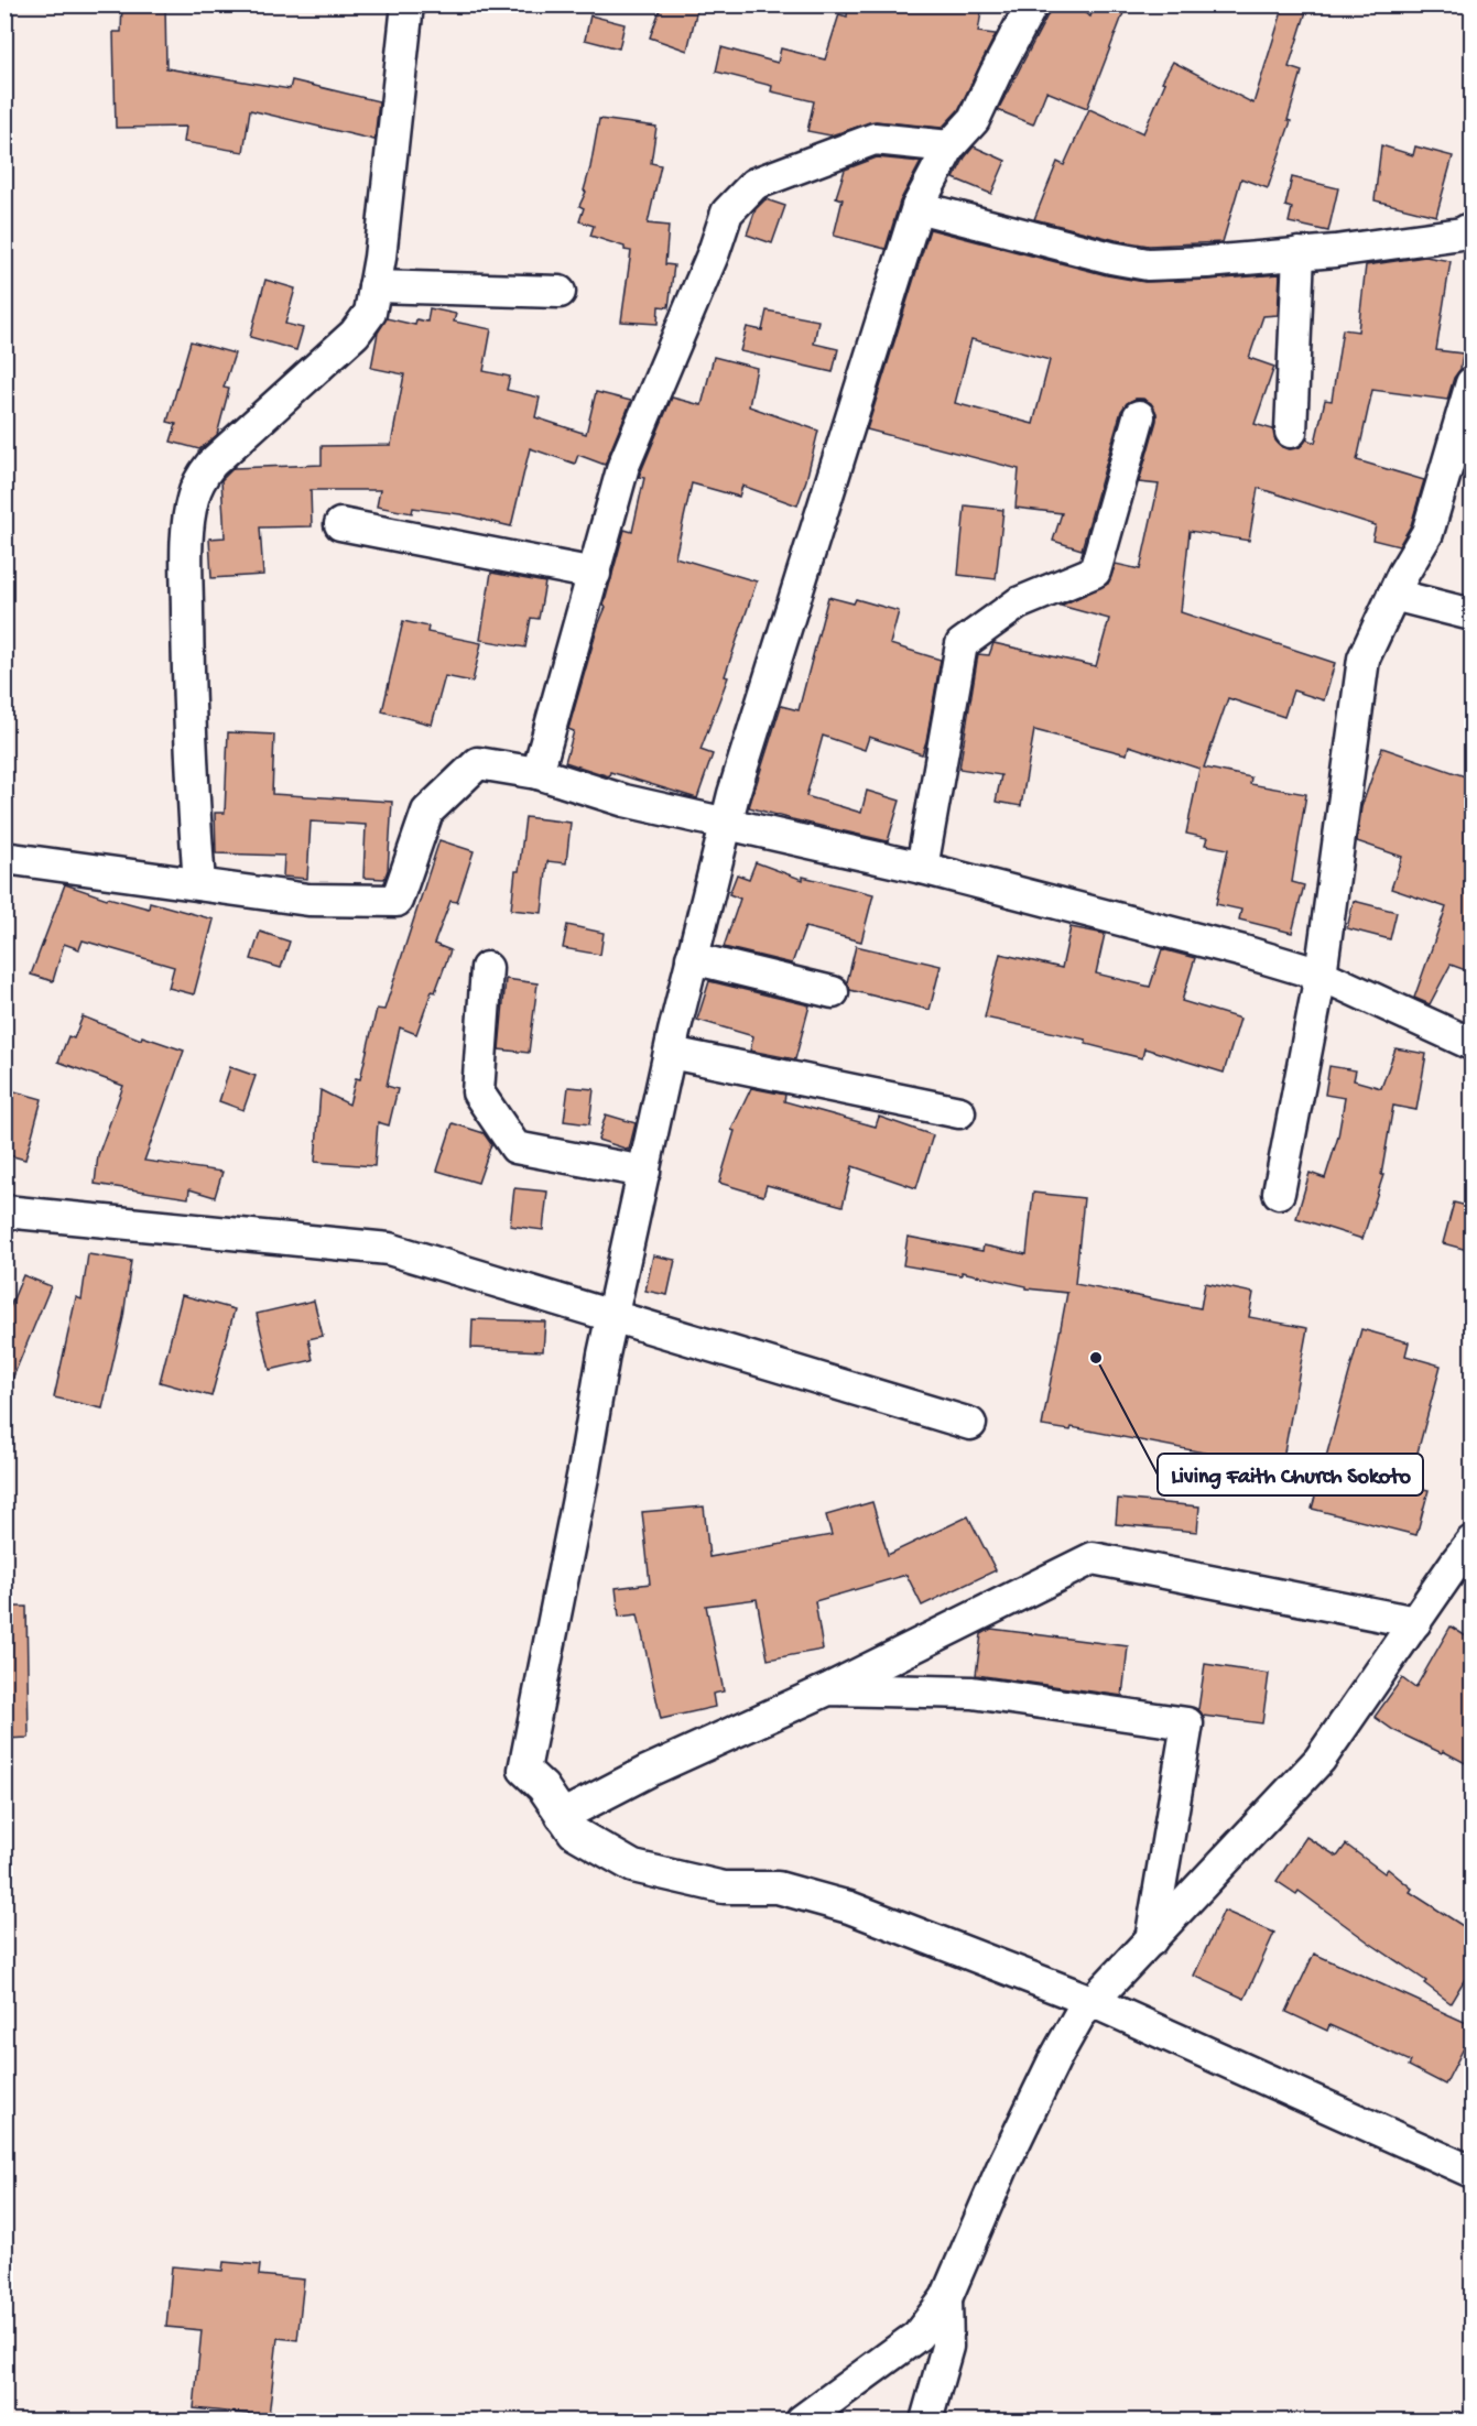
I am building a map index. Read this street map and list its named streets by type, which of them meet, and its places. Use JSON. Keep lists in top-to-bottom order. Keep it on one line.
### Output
{"places":["Living Faith Church Sokoto"]}
